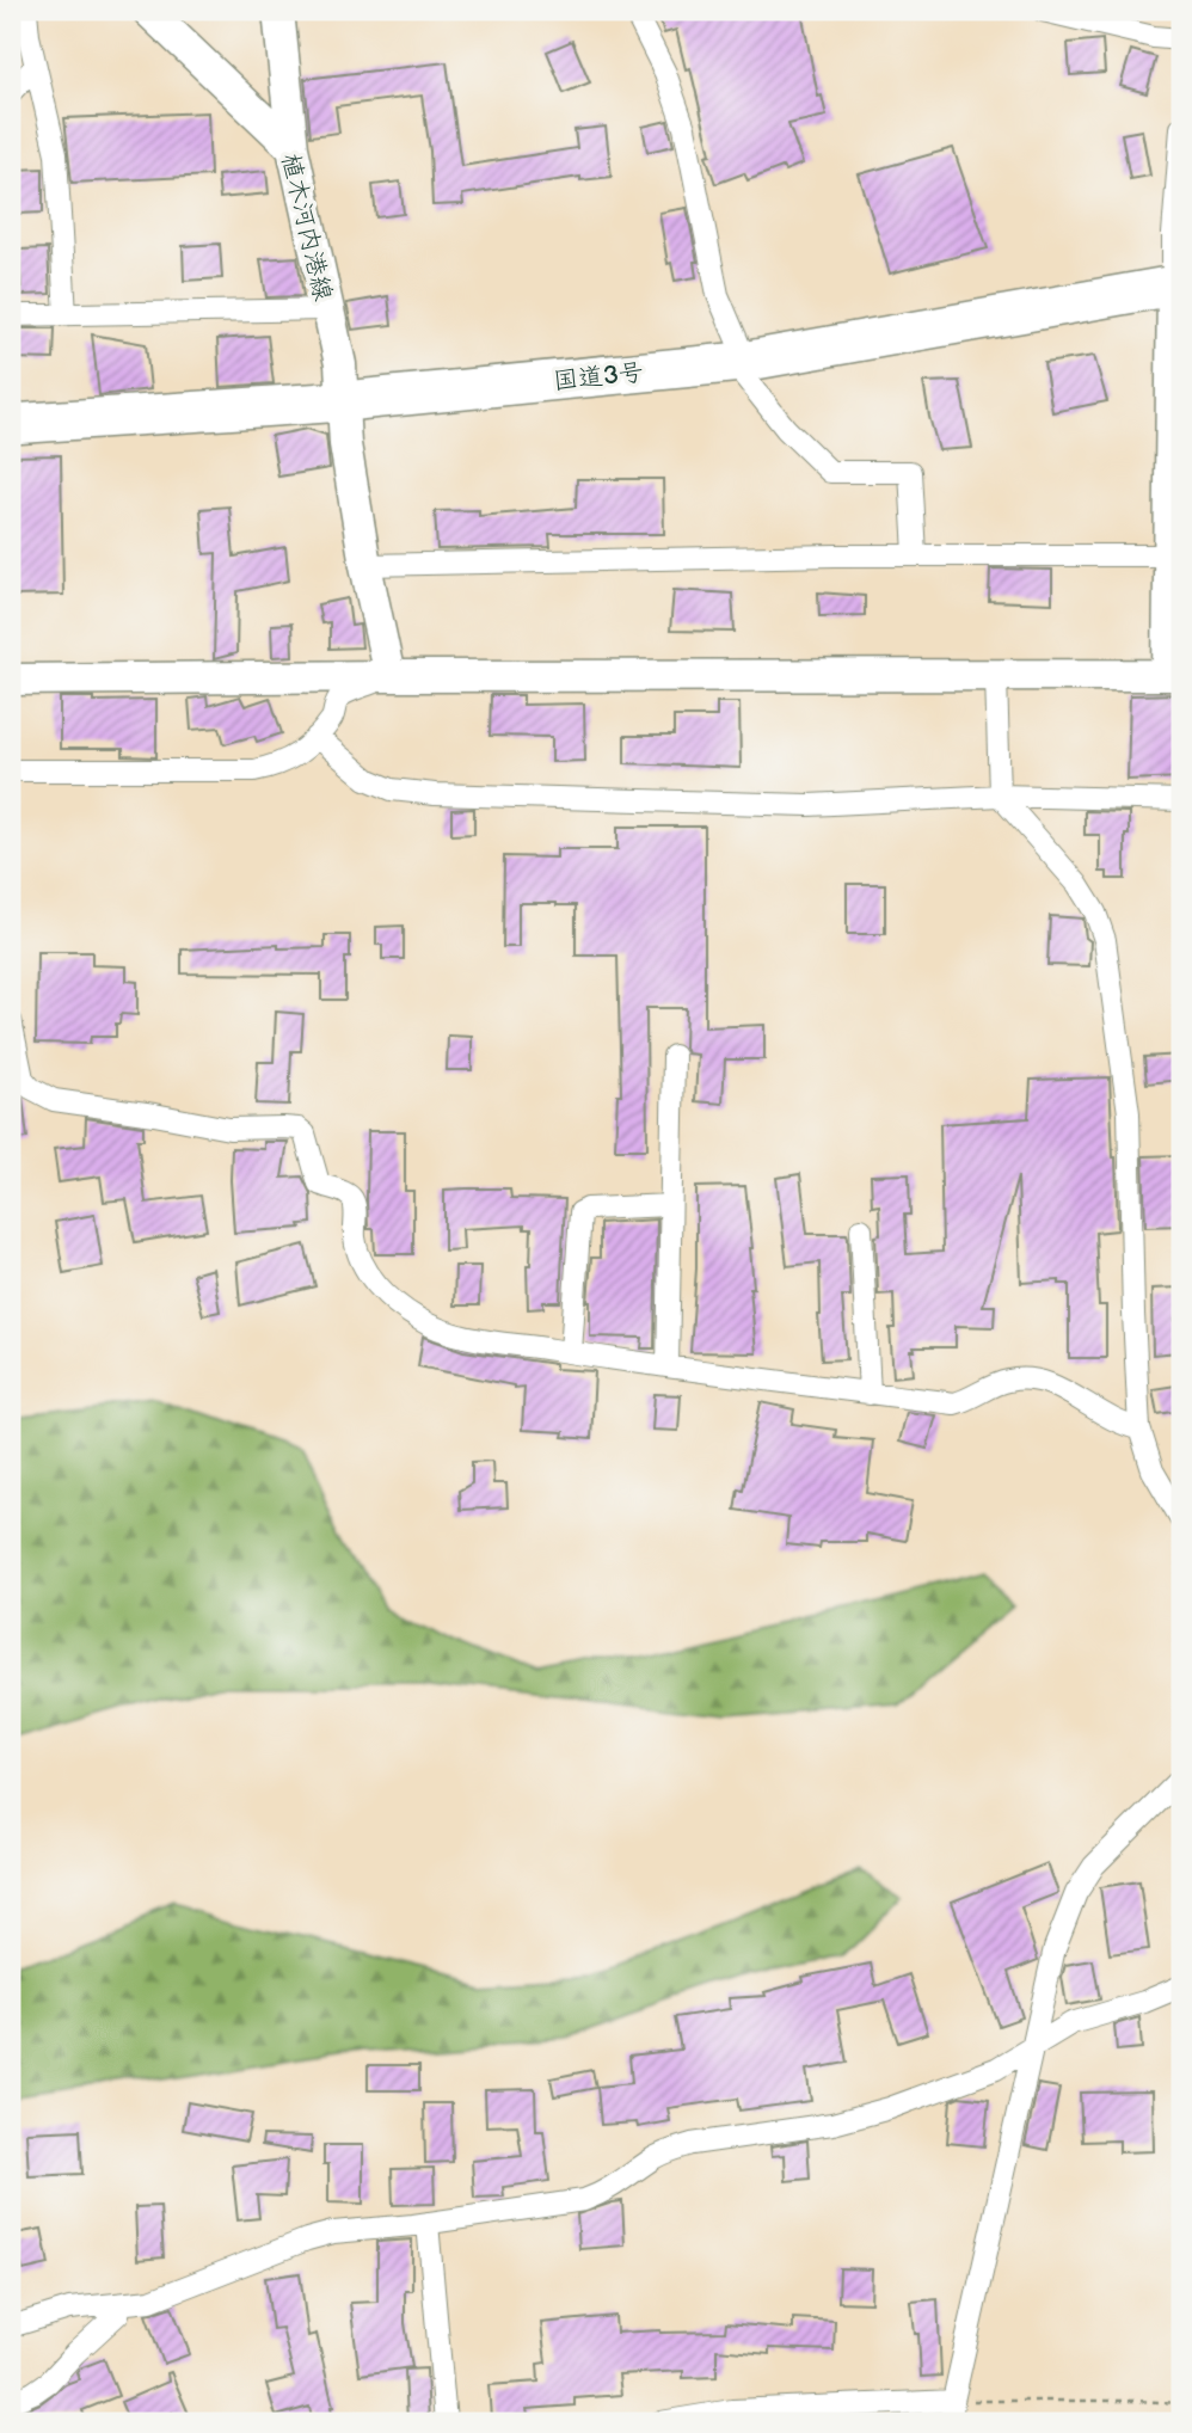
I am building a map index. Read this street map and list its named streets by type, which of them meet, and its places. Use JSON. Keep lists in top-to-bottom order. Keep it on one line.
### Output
{"streets":{"highway":["国道3号"],"street":["植木河内港線"]},"crossings":[["植木河内港線","国道3号"]]}
